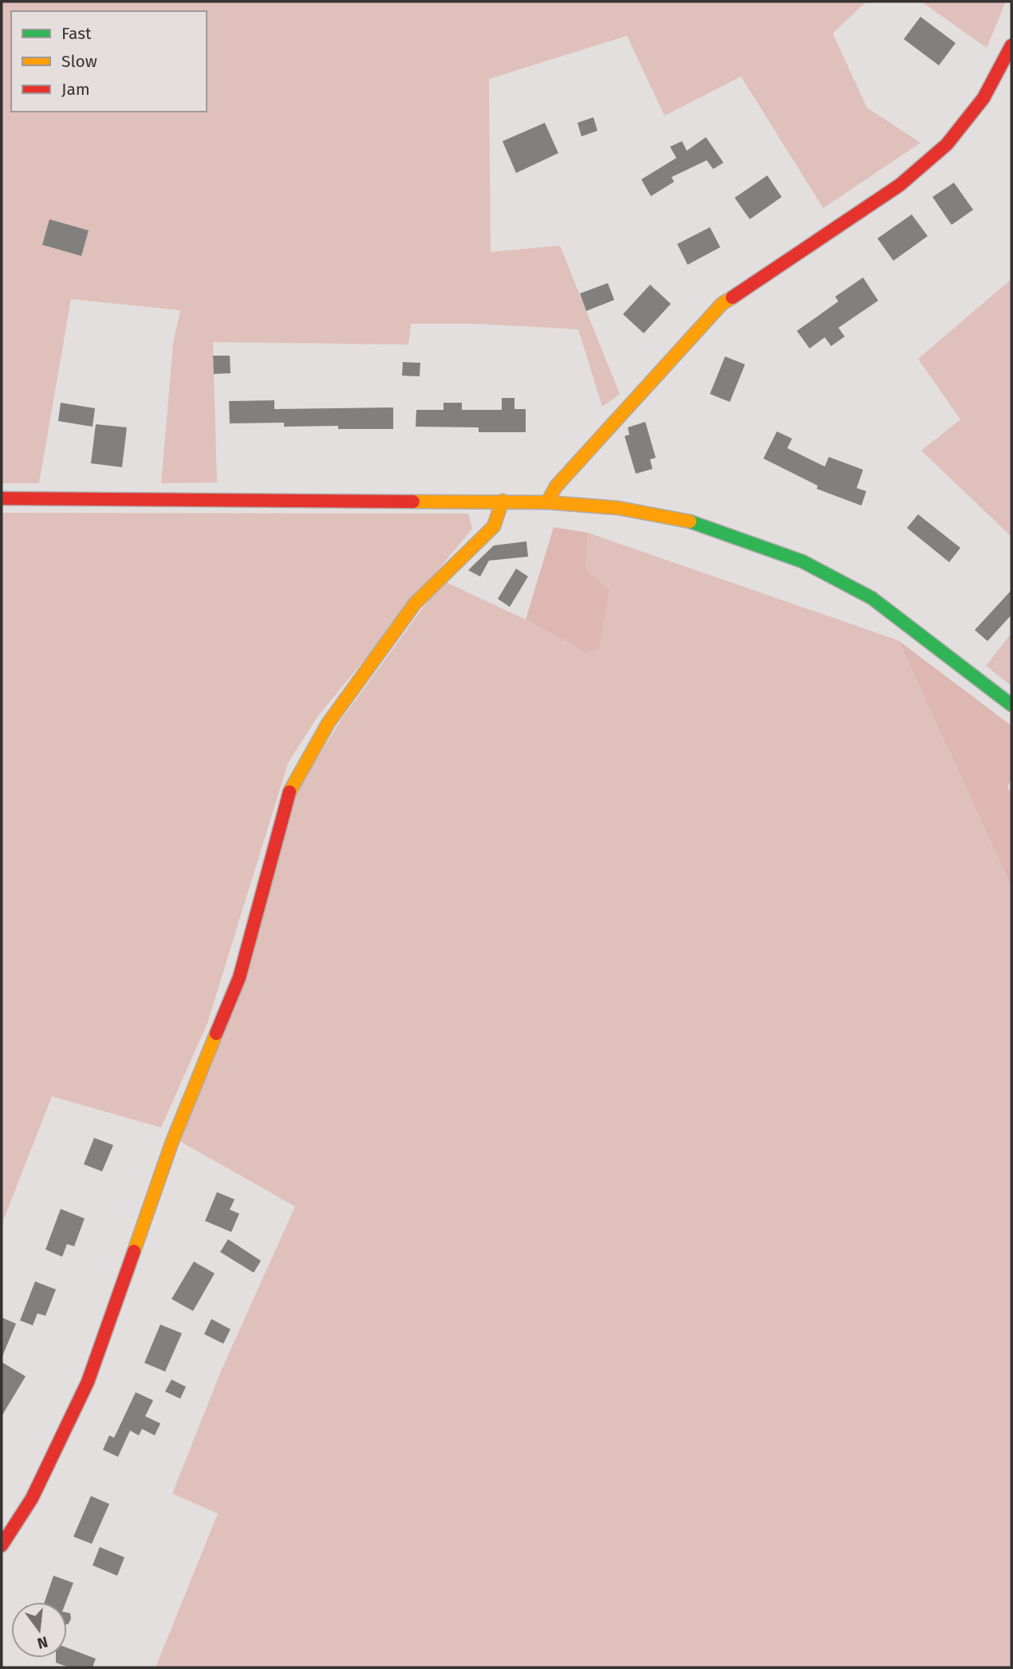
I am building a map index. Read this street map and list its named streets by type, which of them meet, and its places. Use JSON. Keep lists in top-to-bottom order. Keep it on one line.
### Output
{"legend":["Fast","Slow","Jam"],"north":"bottom"}
